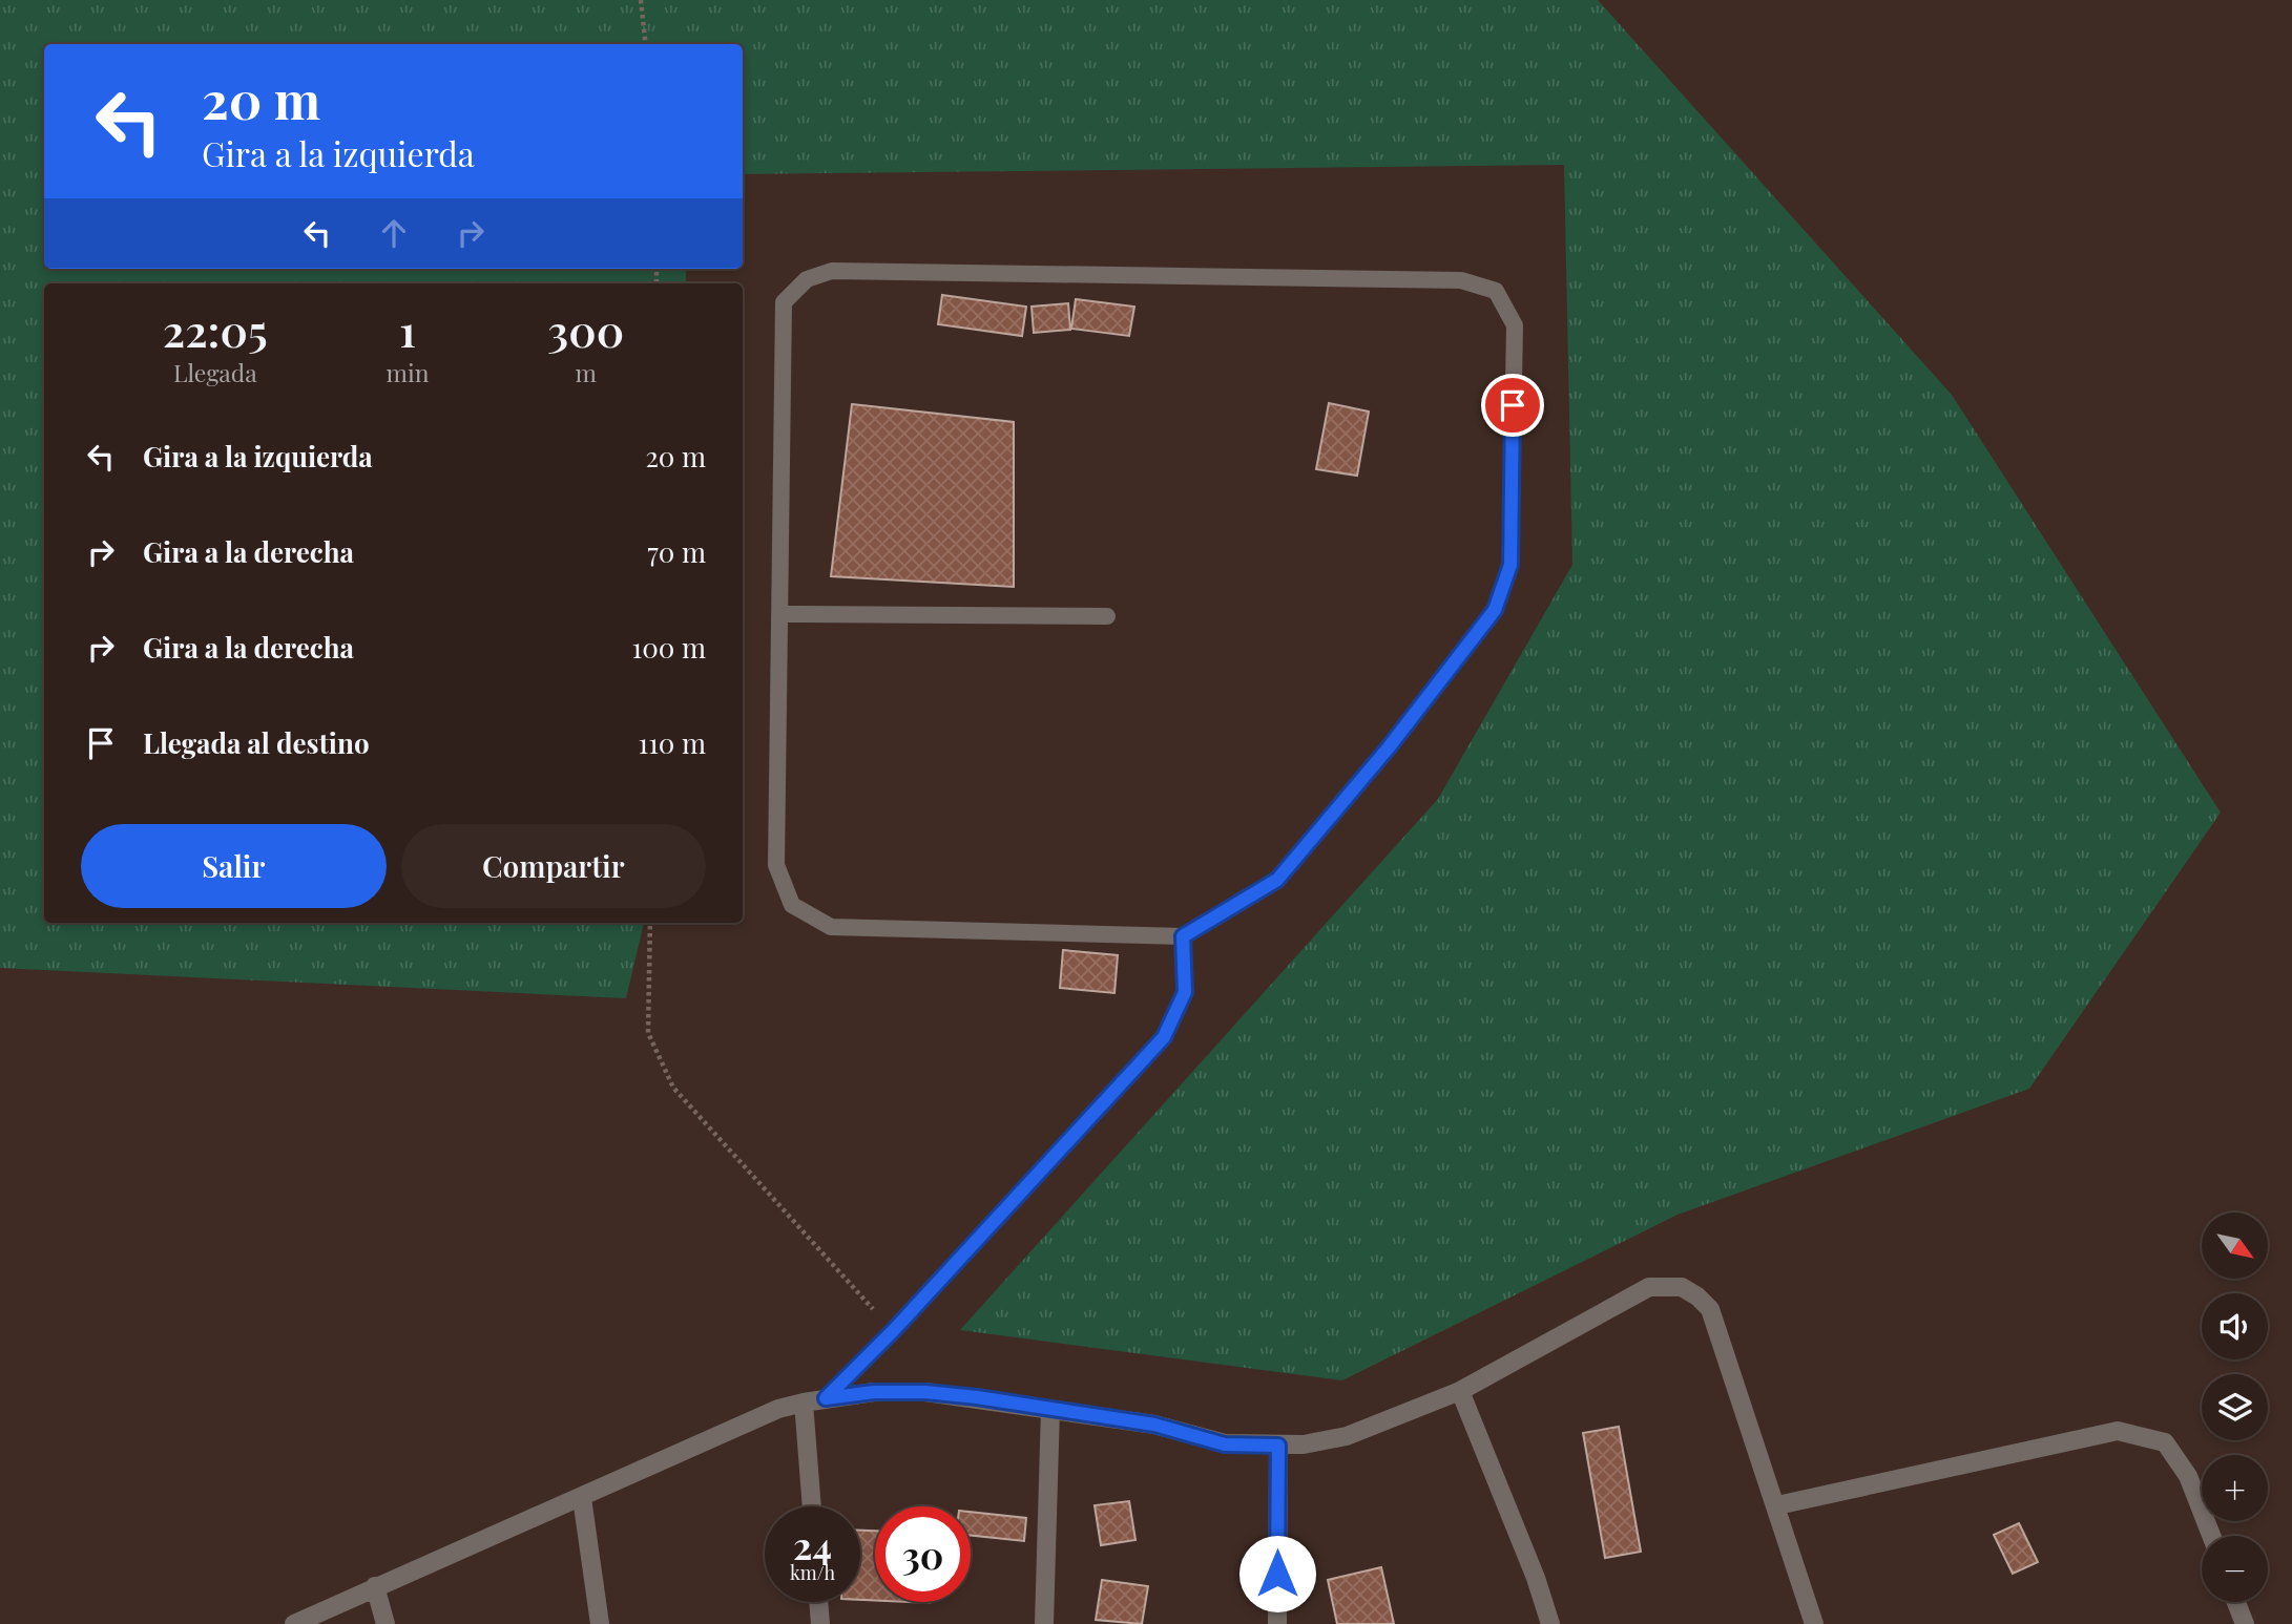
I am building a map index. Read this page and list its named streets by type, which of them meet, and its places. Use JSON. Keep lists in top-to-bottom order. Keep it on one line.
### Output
{"north":"bottom right","page":{"turn":["20 m","Gira a la izquierda"],"eta":["22:05","Llegada","1","min","300","m"],"list":[{"name":"Gira a la izquierda","value":"20 m"},{"name":"Gira a la derecha","value":"70 m"},{"name":"Gira a la derecha","value":"100 m"},{"name":"Llegada al destino","value":"110 m"}],"buttons":["Salir","Compartir"],"map_buttons":["+","−"],"speed":"24 km/h","limit":"30"}}
